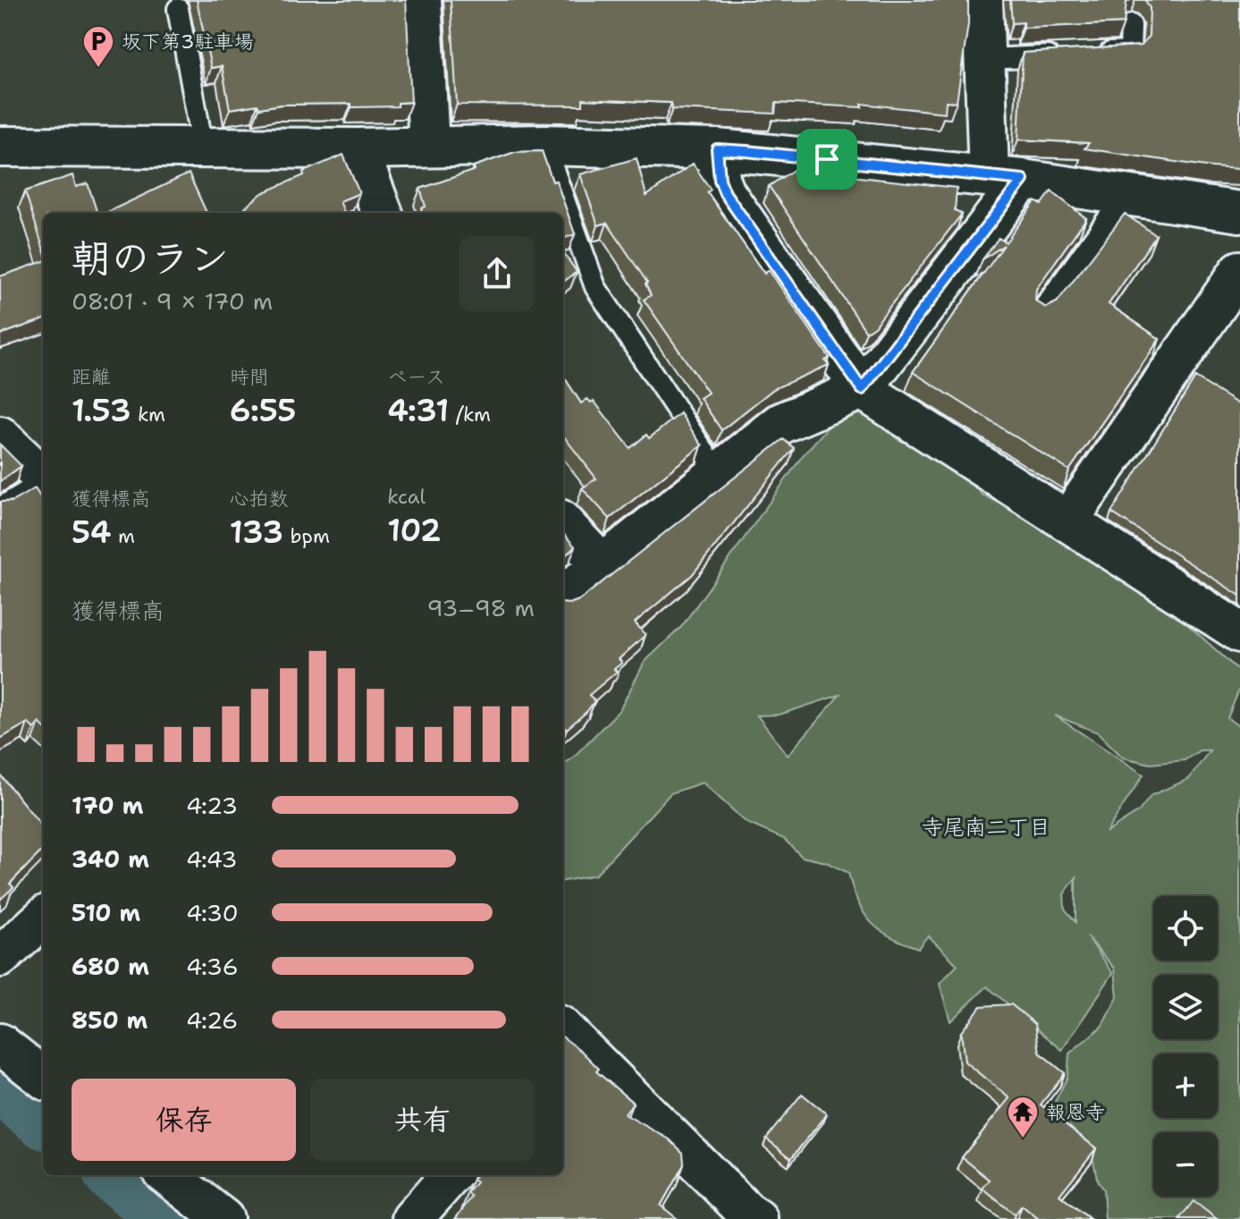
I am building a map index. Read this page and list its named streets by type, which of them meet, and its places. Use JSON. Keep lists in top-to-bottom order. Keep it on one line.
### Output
{"districts":["寺尾南二丁目"],"places":{"parking":["坂下第3駐車場"],"temple":["報恩寺"]},"page":{"heading":["朝のラン","08:01 · 9 × 170 m"],"stats":[["距離","1.53 km"],["時間","6:55"],["ペース","4:31 /km"],["獲得標高","54 m"],["心拍数","133 bpm"],["kcal","102"]],"chart":["獲得標高","93–98 m"],"list":[{"name":"170 m","note":"4:23"},{"name":"340 m","note":"4:43"},{"name":"510 m","note":"4:30"},{"name":"680 m","note":"4:36"},{"name":"850 m","note":"4:26"}],"map_buttons":["+","−"],"buttons":["保存","共有"]}}
